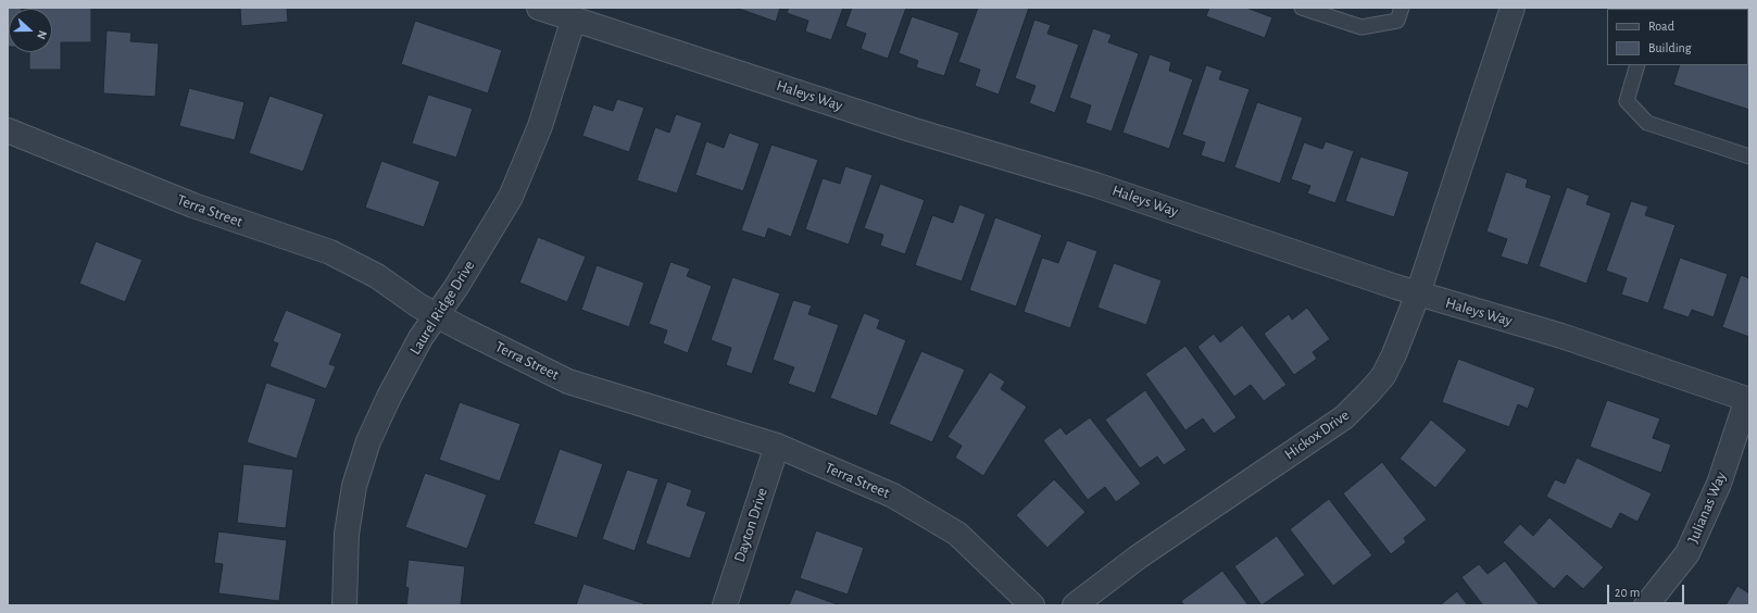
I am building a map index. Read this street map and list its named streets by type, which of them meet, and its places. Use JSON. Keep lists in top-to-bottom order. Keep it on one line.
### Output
{"streets":{"street":["Haleys Way","Terra Street","Laurel Ridge Drive","Hickox Drive","Julianas Way","Dayton Drive"]},"crossings":[["Haleys Way","Laurel Ridge Drive"],["Haleys Way","Hickox Drive"],["Haleys Way","Julianas Way"],["Terra Street","Laurel Ridge Drive"],["Terra Street","Dayton Drive"]],"legend":["Road","Building"],"scale_bar":"20 m","north":"right"}
